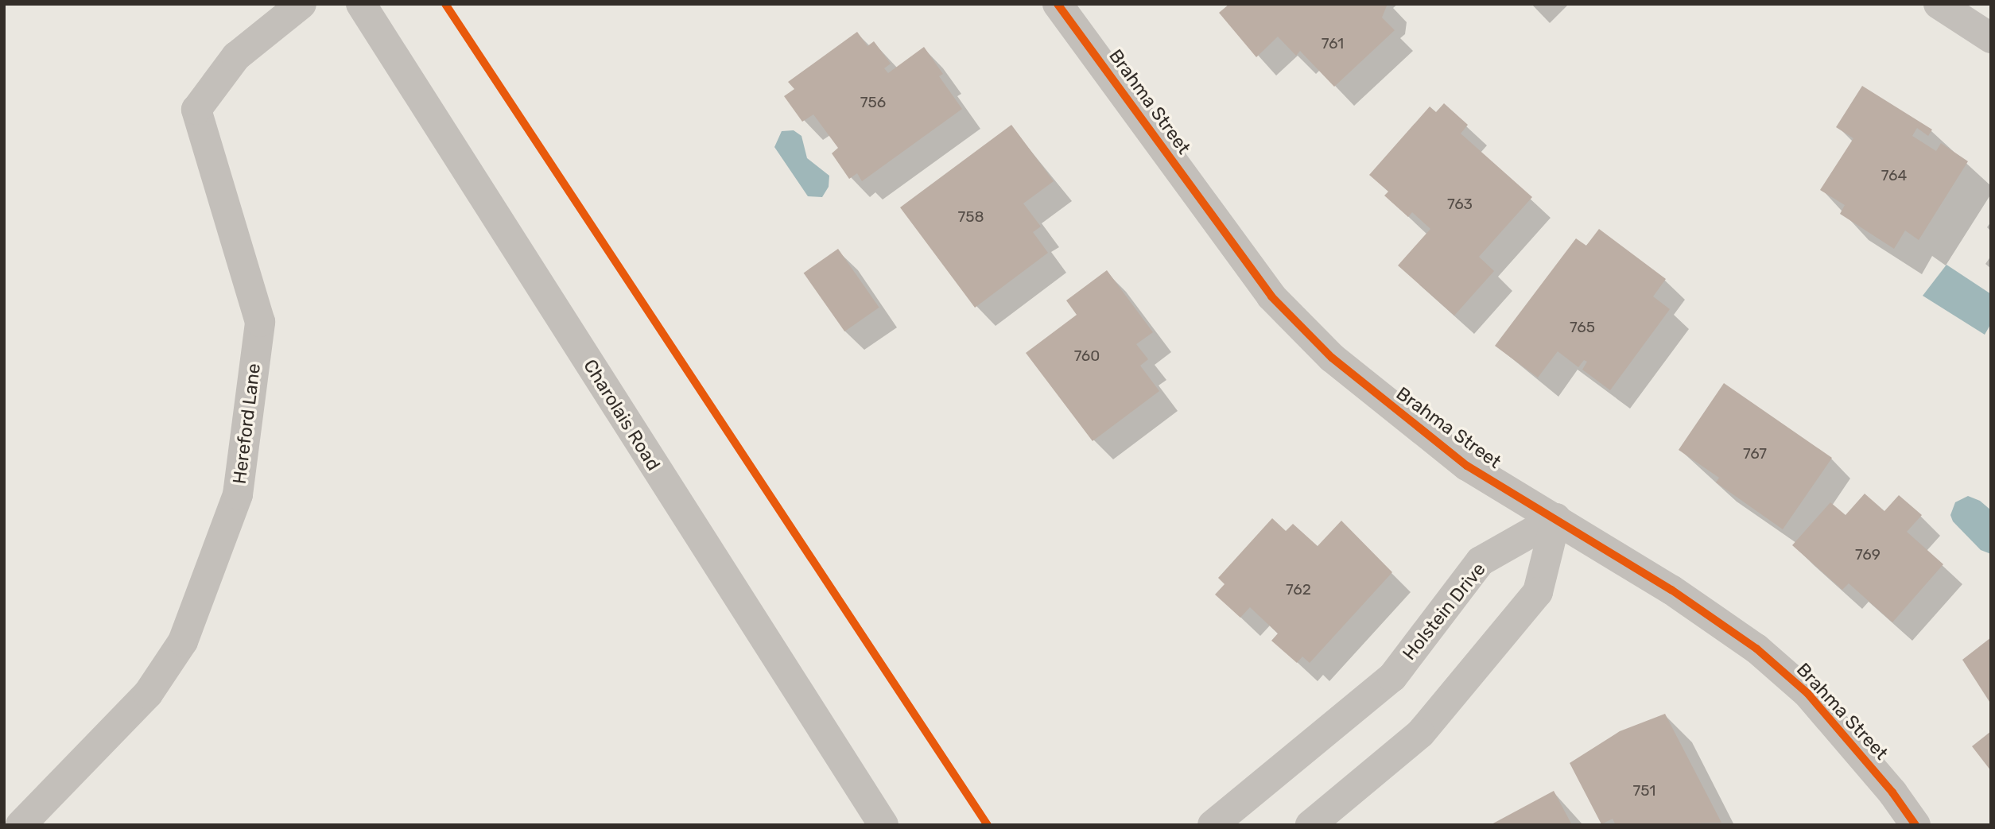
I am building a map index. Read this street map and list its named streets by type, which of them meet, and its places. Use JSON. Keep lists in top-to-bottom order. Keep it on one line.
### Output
{"streets":{"street":["Brahma Street","Charolais Road","Hereford Lane","Holstein Drive"]},"crossings":[["Brahma Street","Holstein Drive"]],"house_numbers":["761","756","764","763","758","765","760","767","769","762","751"]}
